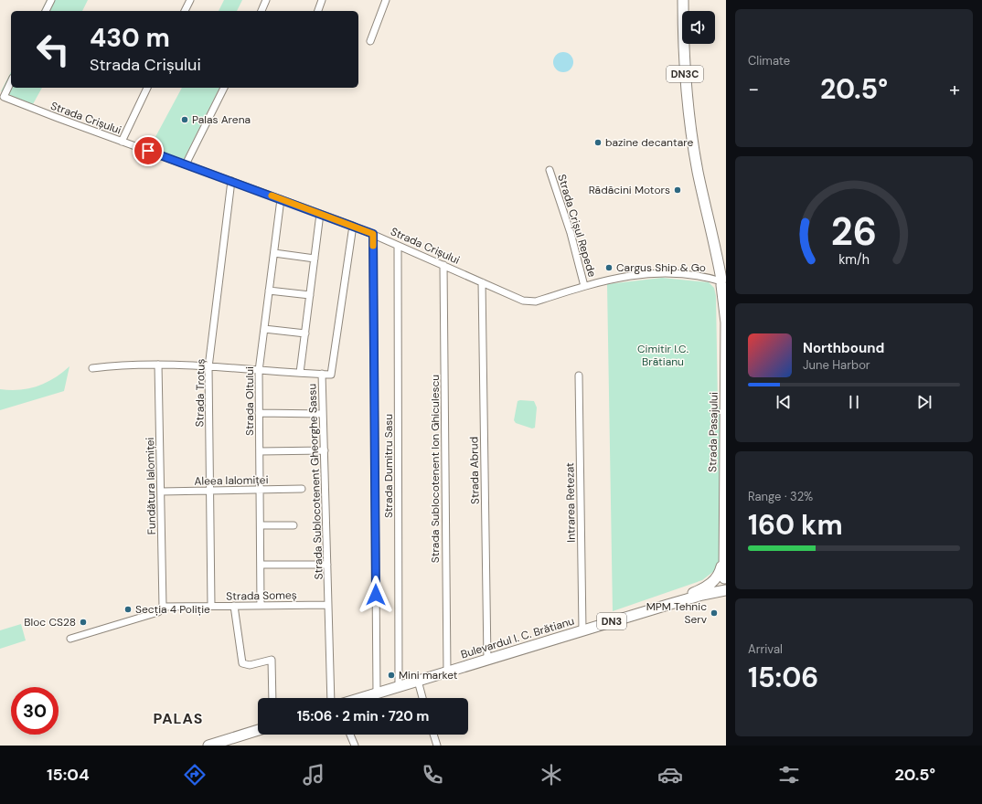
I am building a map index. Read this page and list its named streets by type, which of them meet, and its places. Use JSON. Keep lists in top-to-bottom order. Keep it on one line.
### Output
{"streets":{"main road":["DN3C","Strada Pasajului","DN3","Bulevardul I. C. Brătianu"],"street":["Strada Crișului","Strada Crișul Repede","Strada Trotuș","Strada Oltului","Strada Dumitru Sasu","Strada Sublocotenent Ion Ghiculescu","Strada Abrud","Aleea Ialomiței","Strada Sublocotenent Gheorghe Sassu","Fundătura Ialomiței","Intrarea Retezat","Strada Someș"]},"crossings":[["DN3C","Strada Crișului"],["DN3C","Strada Pasajului"],["Strada Crișului","Strada Crișul Repede"],["Strada Crișului","Strada Trotuș"],["Strada Crișului","Strada Oltului"],["Strada Crișului","Strada Pasajului"],["Strada Crișului","Strada Dumitru Sasu"],["Strada Crișului","Strada Sublocotenent Ion Ghiculescu"],["Strada Crișului","Strada Abrud"],["Strada Crișului","Strada Sublocotenent Gheorghe Sassu"],["Strada Trotuș","Aleea Ialomiței"],["Strada Trotuș","Strada Someș"],["Strada Oltului","Aleea Ialomiței"],["Strada Oltului","Strada Someș"],["Strada Pasajului","Bulevardul I. C. Brătianu"],["Strada Dumitru Sasu","Bulevardul I. C. Brătianu"],["Strada Sublocotenent Ion Ghiculescu","Bulevardul I. C. Brătianu"],["Strada Abrud","Bulevardul I. C. Brătianu"],["Aleea Ialomiței","Fundătura Ialomiței"],["Strada Sublocotenent Gheorghe Sassu","Strada Someș"],["Fundătura Ialomiței","Strada Someș"],["Intrarea Retezat","Bulevardul I. C. Brătianu"]],"districts":["PALAS"],"parks":["Cimitir I.C. Brătianu"],"places":["Palas Arena","bazine decantare","Rădăcini Motors","Cargus Ship & Go","Secția 4 Poliție","MPM Tehnic Serv","Bloc CS28","Mini market"],"page":{"tile":["Climate",["Range · 32%","160 km"],["Arrival","15:06"]],"turn":["430 m","Strada Crișului"],"heat":["−","20.5°","+"],"song":["Northbound","June Harbor"],"limit":"30","trip":"15:06 · 2 min · 720 m","tabs":["15:04","20.5°"],"gauge":["26","km/h"]}}
